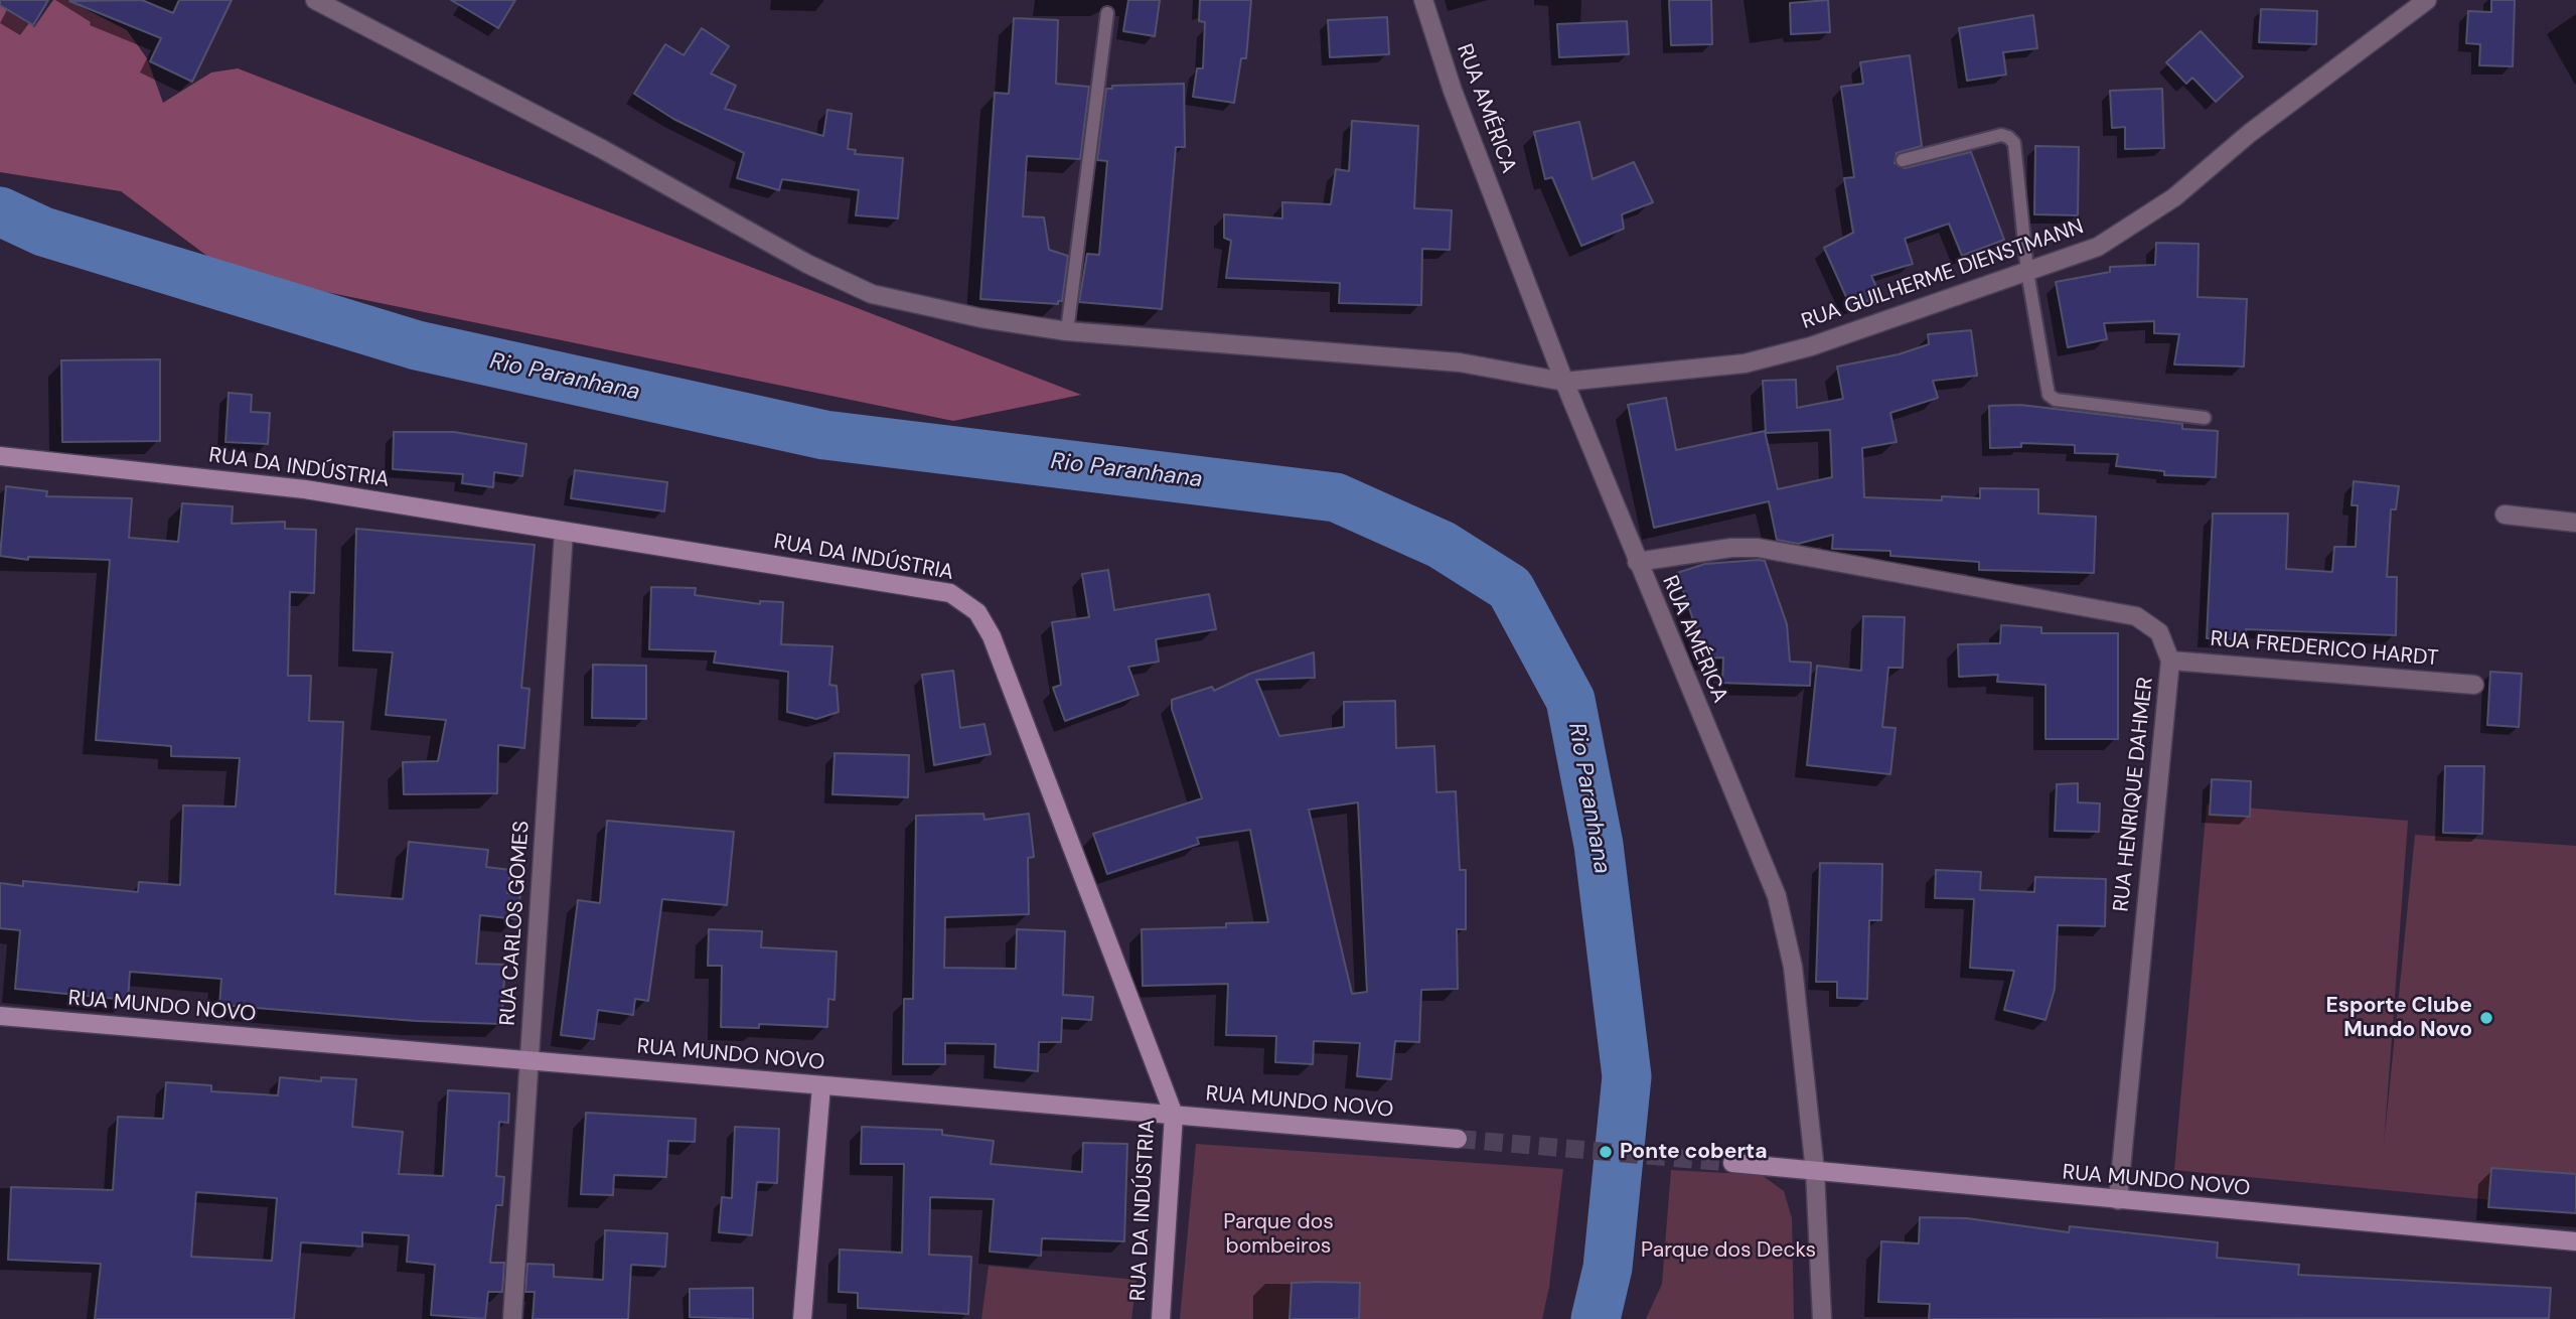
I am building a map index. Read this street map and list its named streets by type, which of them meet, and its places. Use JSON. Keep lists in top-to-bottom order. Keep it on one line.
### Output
{"streets":{"main road":["RUA DA INDÚSTRIA","RUA MUNDO NOVO"],"street":["RUA AMÉRICA","RUA GUILHERME DIENSTMANN","RUA FREDERICO HARDT","RUA HENRIQUE DAHMER","RUA CARLOS GOMES"]},"crossings":[["RUA AMÉRICA","RUA GUILHERME DIENSTMANN"],["RUA AMÉRICA","RUA HENRIQUE DAHMER"],["RUA AMÉRICA","RUA MUNDO NOVO"],["RUA DA INDÚSTRIA","RUA CARLOS GOMES"],["RUA DA INDÚSTRIA","RUA MUNDO NOVO"],["RUA FREDERICO HARDT","RUA HENRIQUE DAHMER"],["RUA HENRIQUE DAHMER","RUA MUNDO NOVO"],["RUA CARLOS GOMES","RUA MUNDO NOVO"]],"water":["Rio Paranhana"],"parks":["Parque dos bombeiros","Parque dos Decks"],"places":["Esporte Clube Mundo Novo","Ponte coberta"]}
